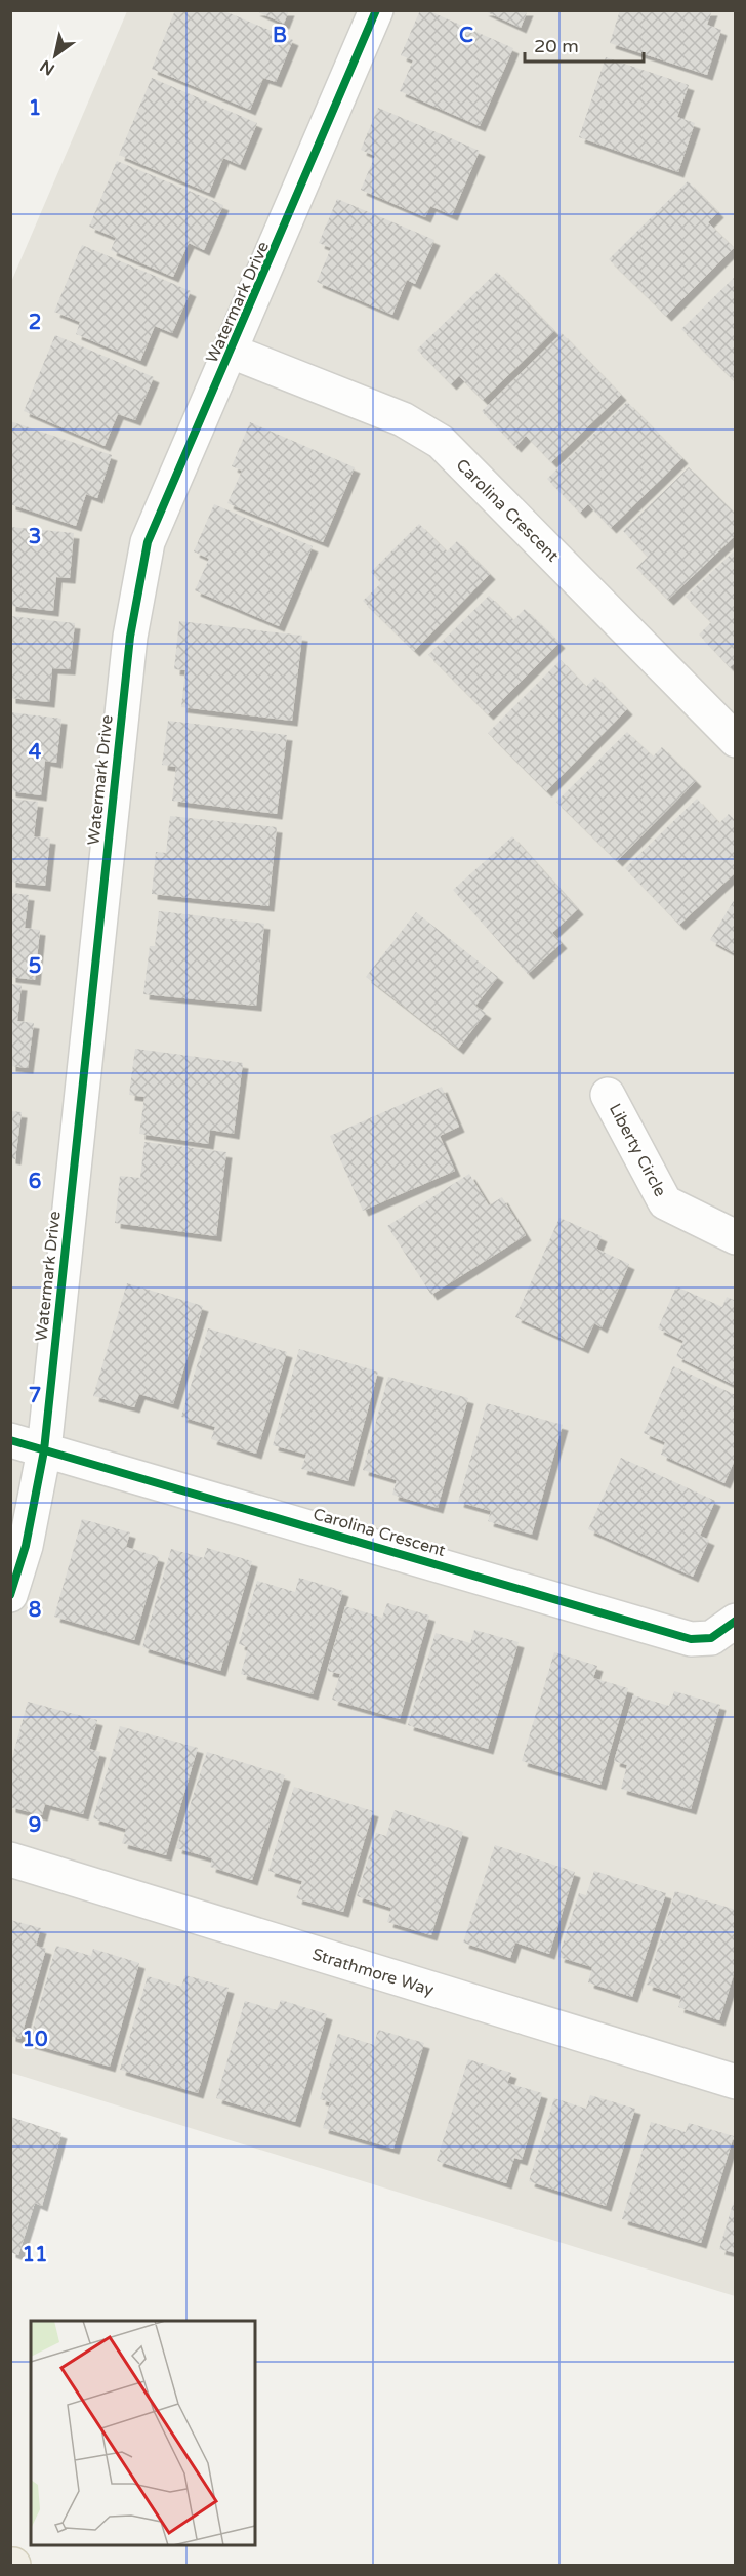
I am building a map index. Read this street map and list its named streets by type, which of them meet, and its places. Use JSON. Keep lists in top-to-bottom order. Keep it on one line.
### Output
{"streets":{"street":["Watermark Drive","Carolina Crescent","Liberty Circle","Strathmore Way"]},"crossings":[["Watermark Drive","Carolina Crescent"]],"scale_bar":"20 m","north":"bottom left","grid":{"columns":["B","C"],"rows":["1","2","3","4","5","6","7","8","9","10","11"]}}
